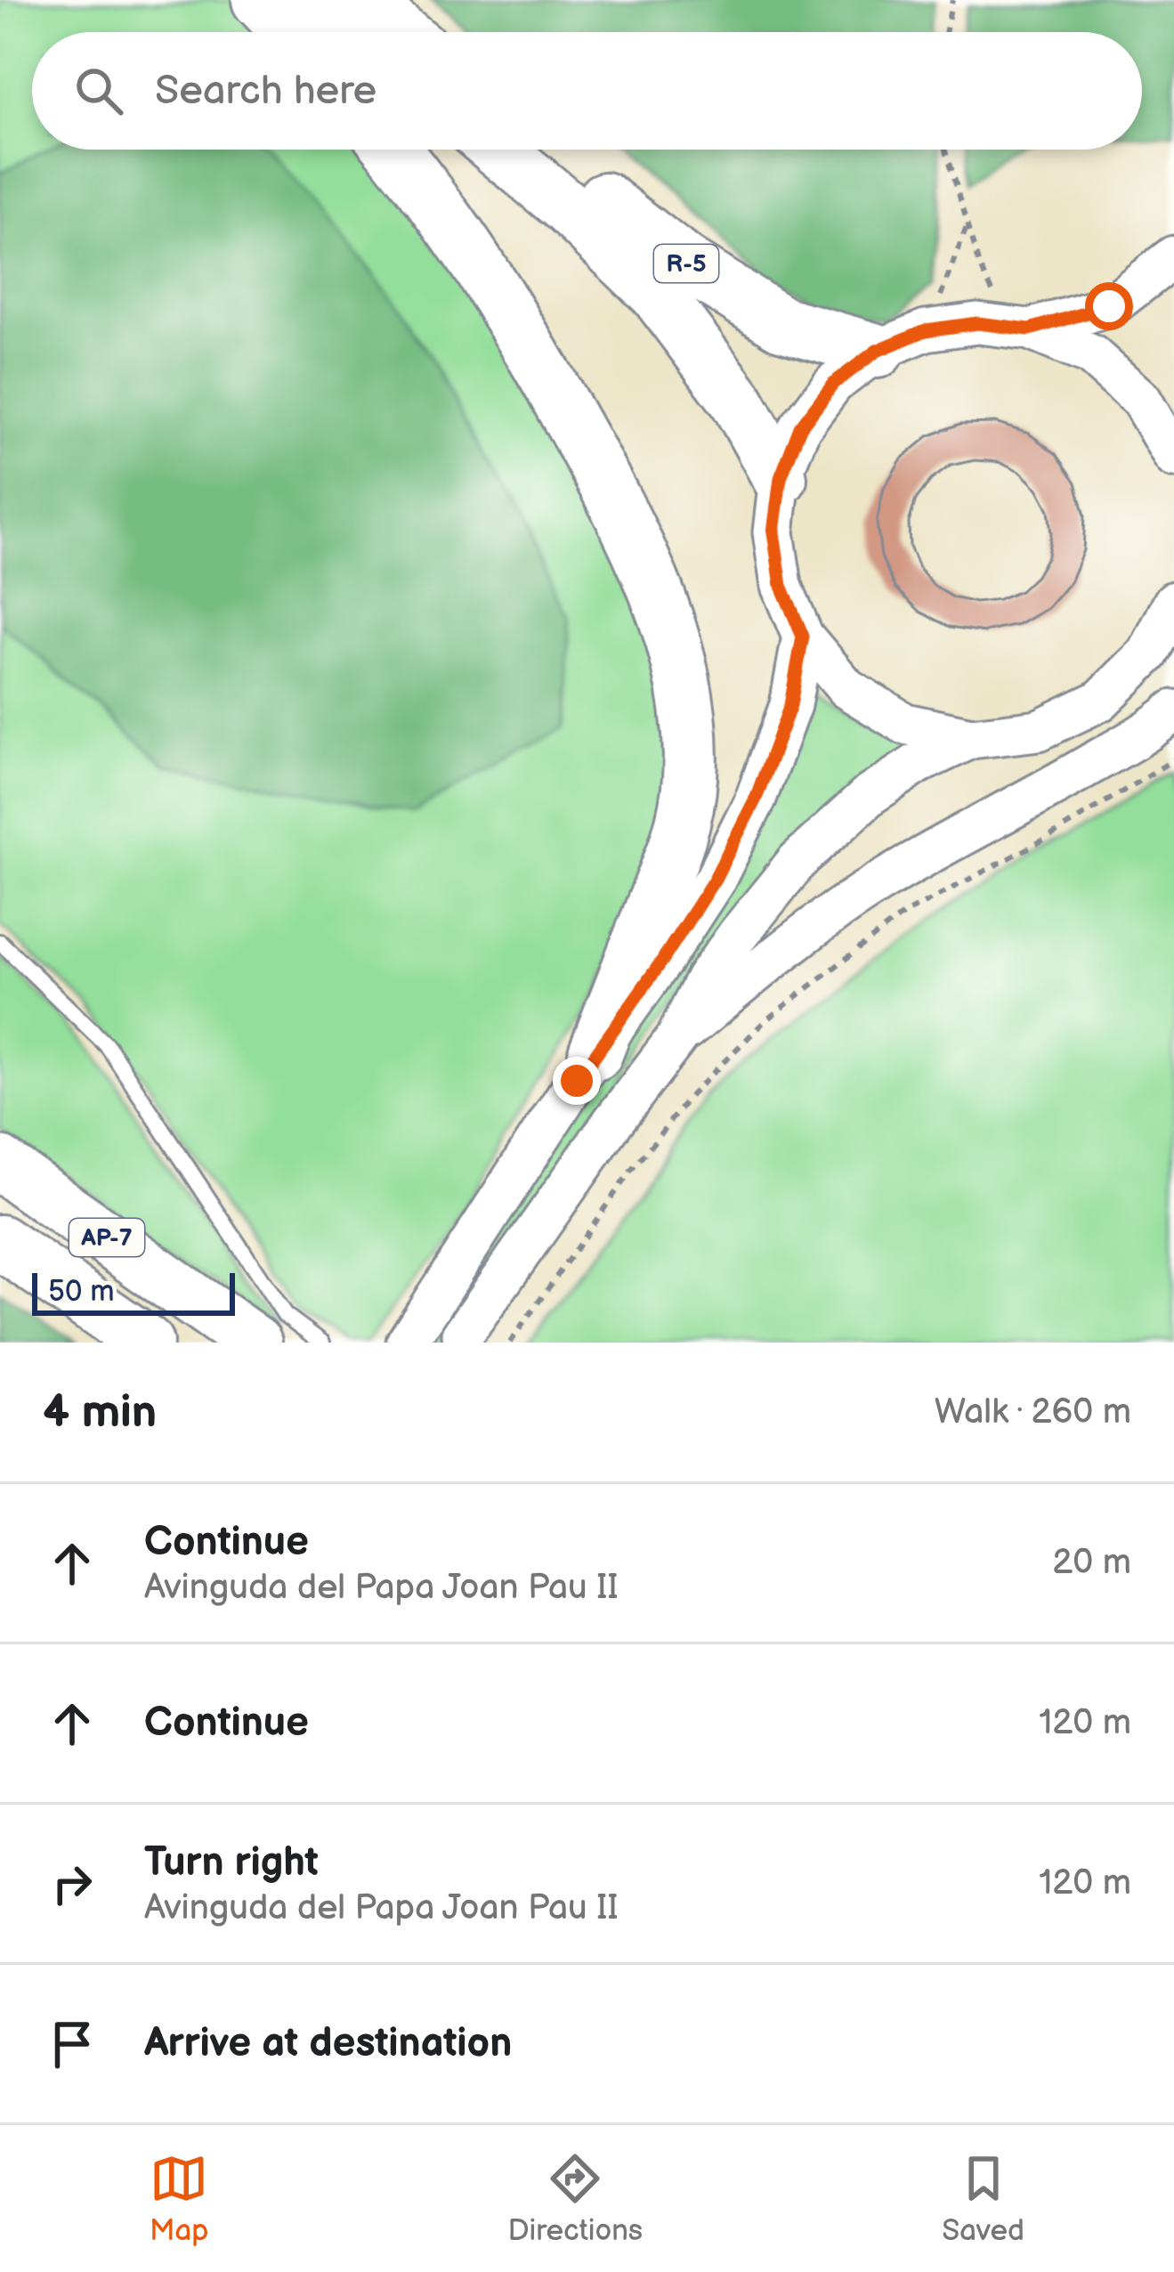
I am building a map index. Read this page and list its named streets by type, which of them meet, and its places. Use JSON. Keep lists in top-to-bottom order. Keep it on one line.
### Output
{"streets":{"highway":["R-5","AP-7"]},"scale_bar":"50 m","page":{"search":"Search here","scale":"50 m","heading":["4 min","Walk · 260 m"],"list":[["Continue","Avinguda del Papa Joan Pau II","20 m"],["Continue","120 m"],["Turn right","Avinguda del Papa Joan Pau II","120 m"],"Arrive at destination"],"nav":["Map","Directions","Saved"]}}
